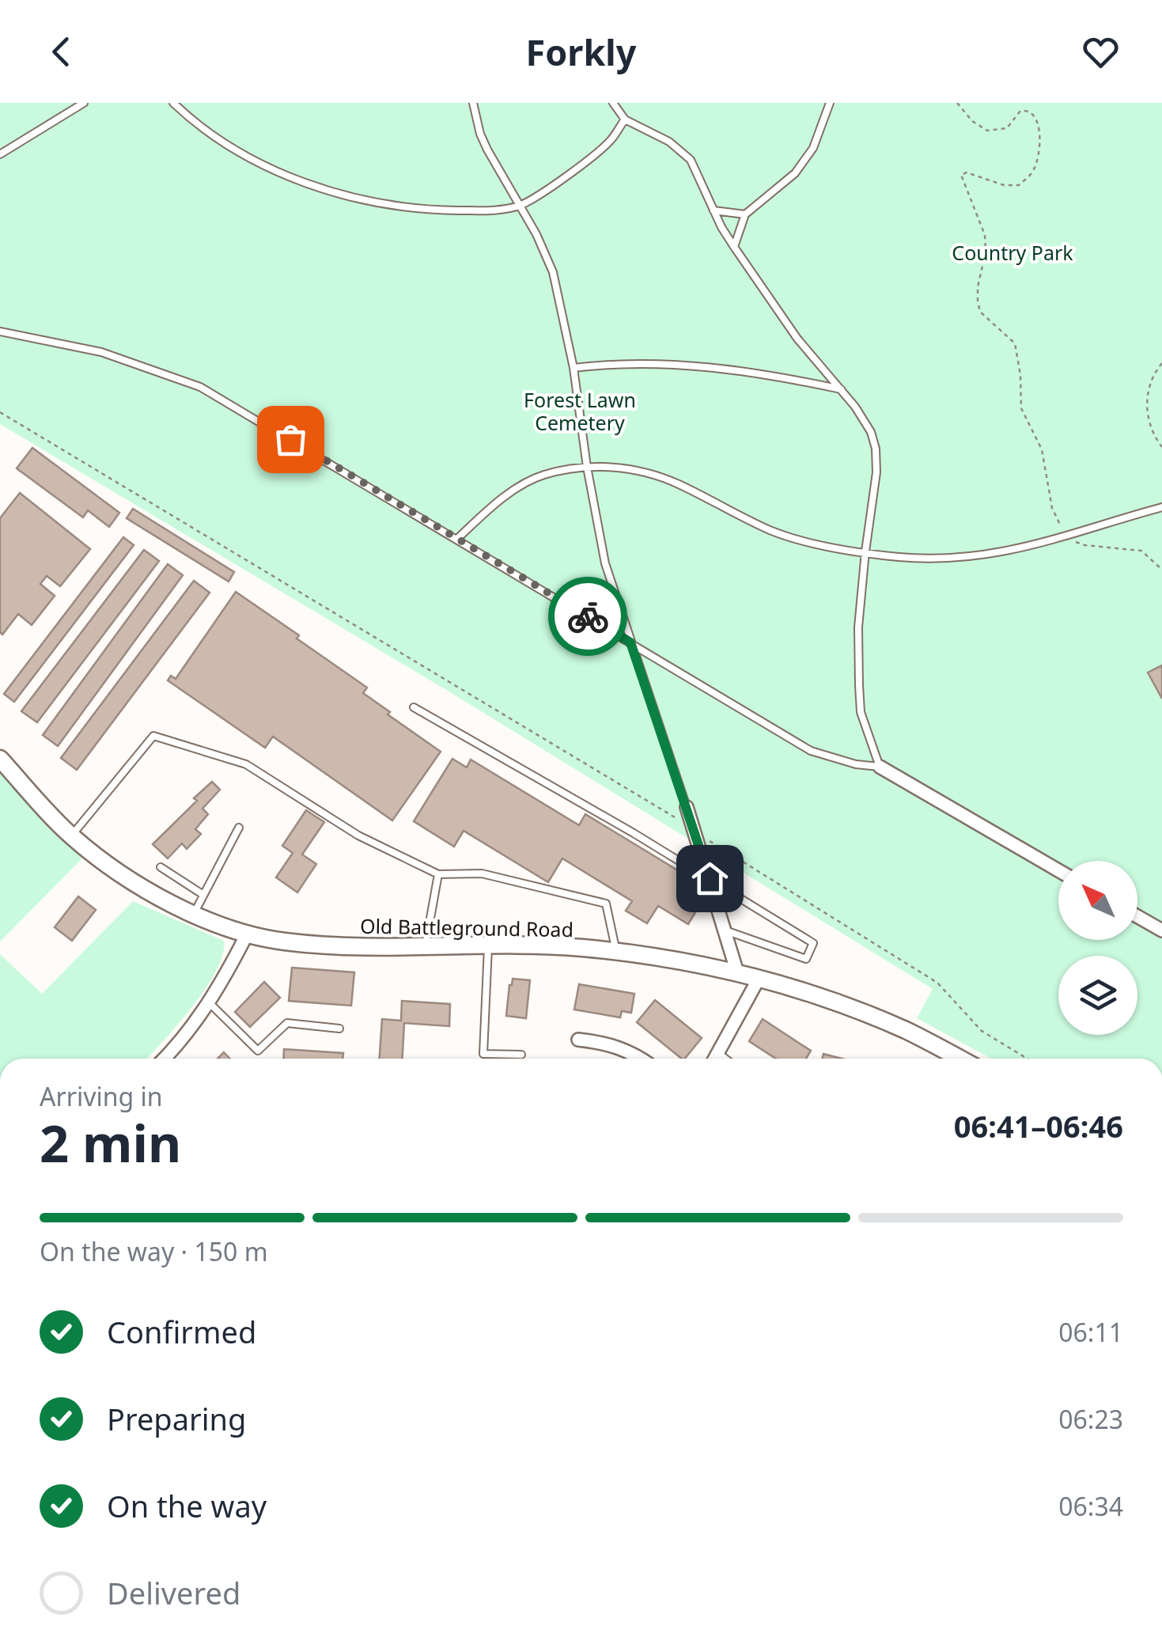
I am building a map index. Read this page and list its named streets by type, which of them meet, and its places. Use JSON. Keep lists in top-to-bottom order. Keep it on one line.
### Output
{"streets":{"street":["Old Battleground Road"]},"parks":["Country Park","Forest Lawn Cemetery"],"north":"top left","page":{"header":"Forkly","heading":["2 min","Arriving in","06:41–06:46"],"bar":"On the way · 150 m","list":[["Confirmed","06:11"],["Preparing","06:23"],["On the way","06:34"],"Delivered"]}}
